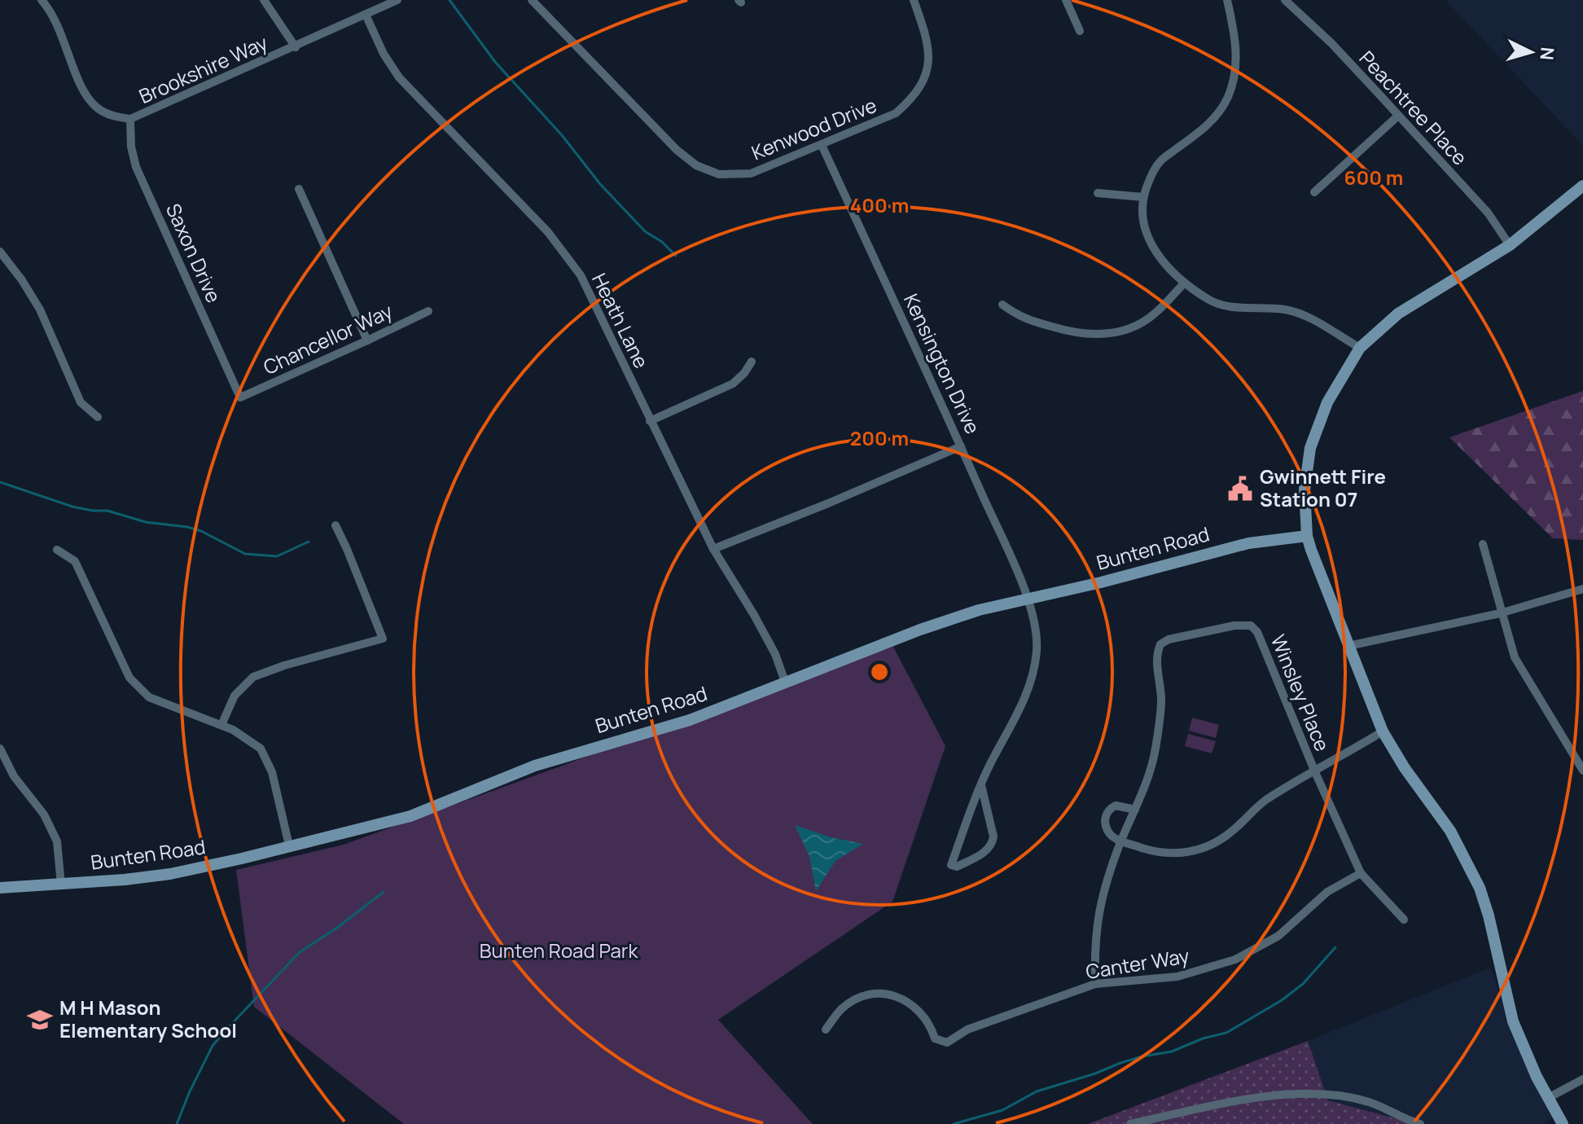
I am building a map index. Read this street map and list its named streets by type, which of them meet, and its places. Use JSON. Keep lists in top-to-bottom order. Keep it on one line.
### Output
{"streets":{"street":["Brookshire Way","Peachtree Place","Kenwood Drive","Saxon Drive","Heath Lane","Chancellor Way","Kensington Drive","Bunten Road","Winsley Place","Canter Way"]},"crossings":[["Brookshire Way","Saxon Drive"],["Brookshire Way","Heath Lane"],["Kenwood Drive","Kensington Drive"],["Saxon Drive","Chancellor Way"],["Heath Lane","Bunten Road"],["Kensington Drive","Bunten Road"],["Winsley Place","Canter Way"]],"parks":["Bunten Road Park"],"places":{"public building":["Gwinnett Fire Station 07"],"school or university":["M H Mason Elementary School"]},"north":"right","rings":["600 m","400 m","200 m"]}
